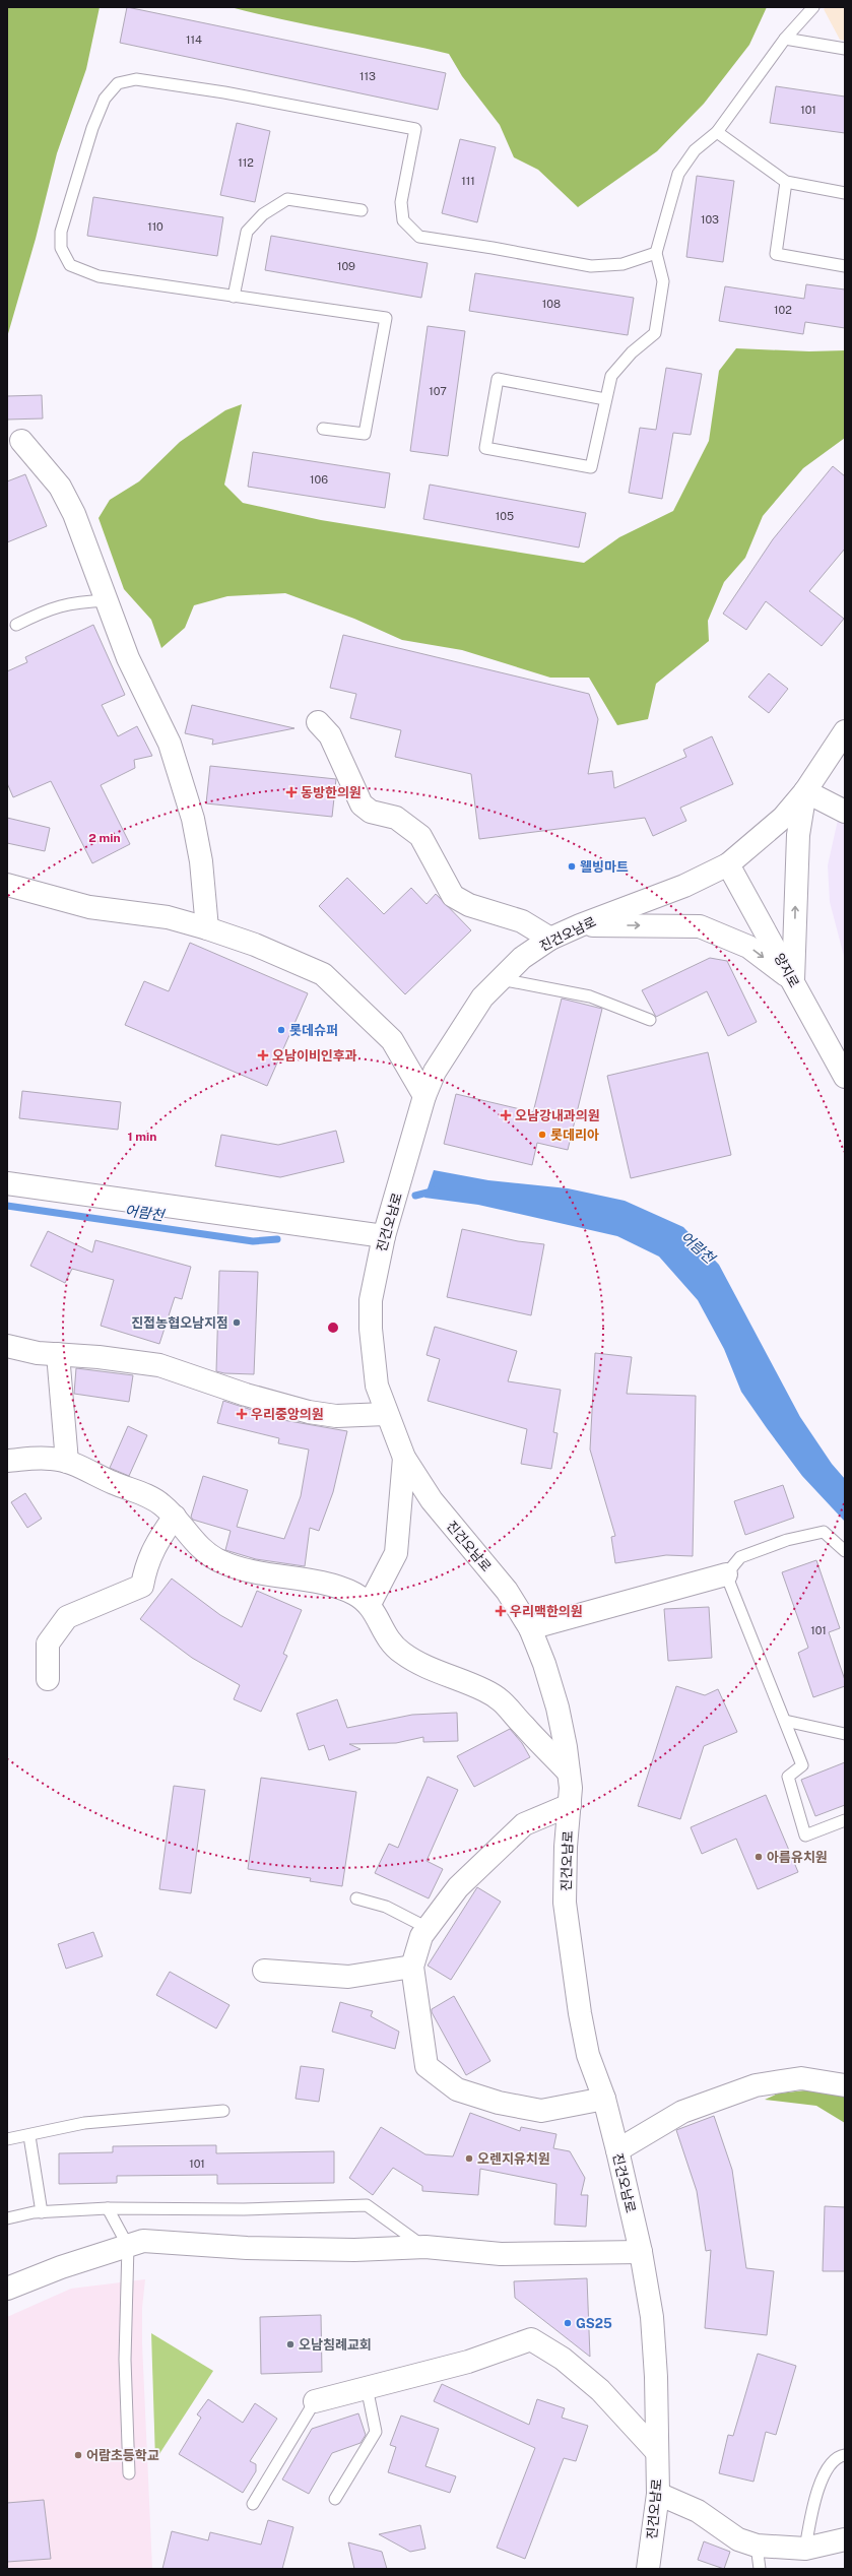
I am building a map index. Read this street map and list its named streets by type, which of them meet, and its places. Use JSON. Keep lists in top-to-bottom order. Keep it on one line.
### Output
{"streets":{"street":["진건오남로","양지로"]},"crossings":[["진건오남로","양지로"]],"water":["어람천"],"places":{"health":["동방한의원","오남이비인후과","오남강내과의원","우리중앙의원","우리맥한의원"],"other":["웰빙마트","롯데슈퍼","롯데리아","진접농협오남지점","아름유치원","오렌지유치원","GS25","오남침례교회","어람초등학교"]},"house_numbers":["114","113","101","112","111","103","110","109","108","102","107","106","105","101","101"],"rings":["2 min","1 min"]}
